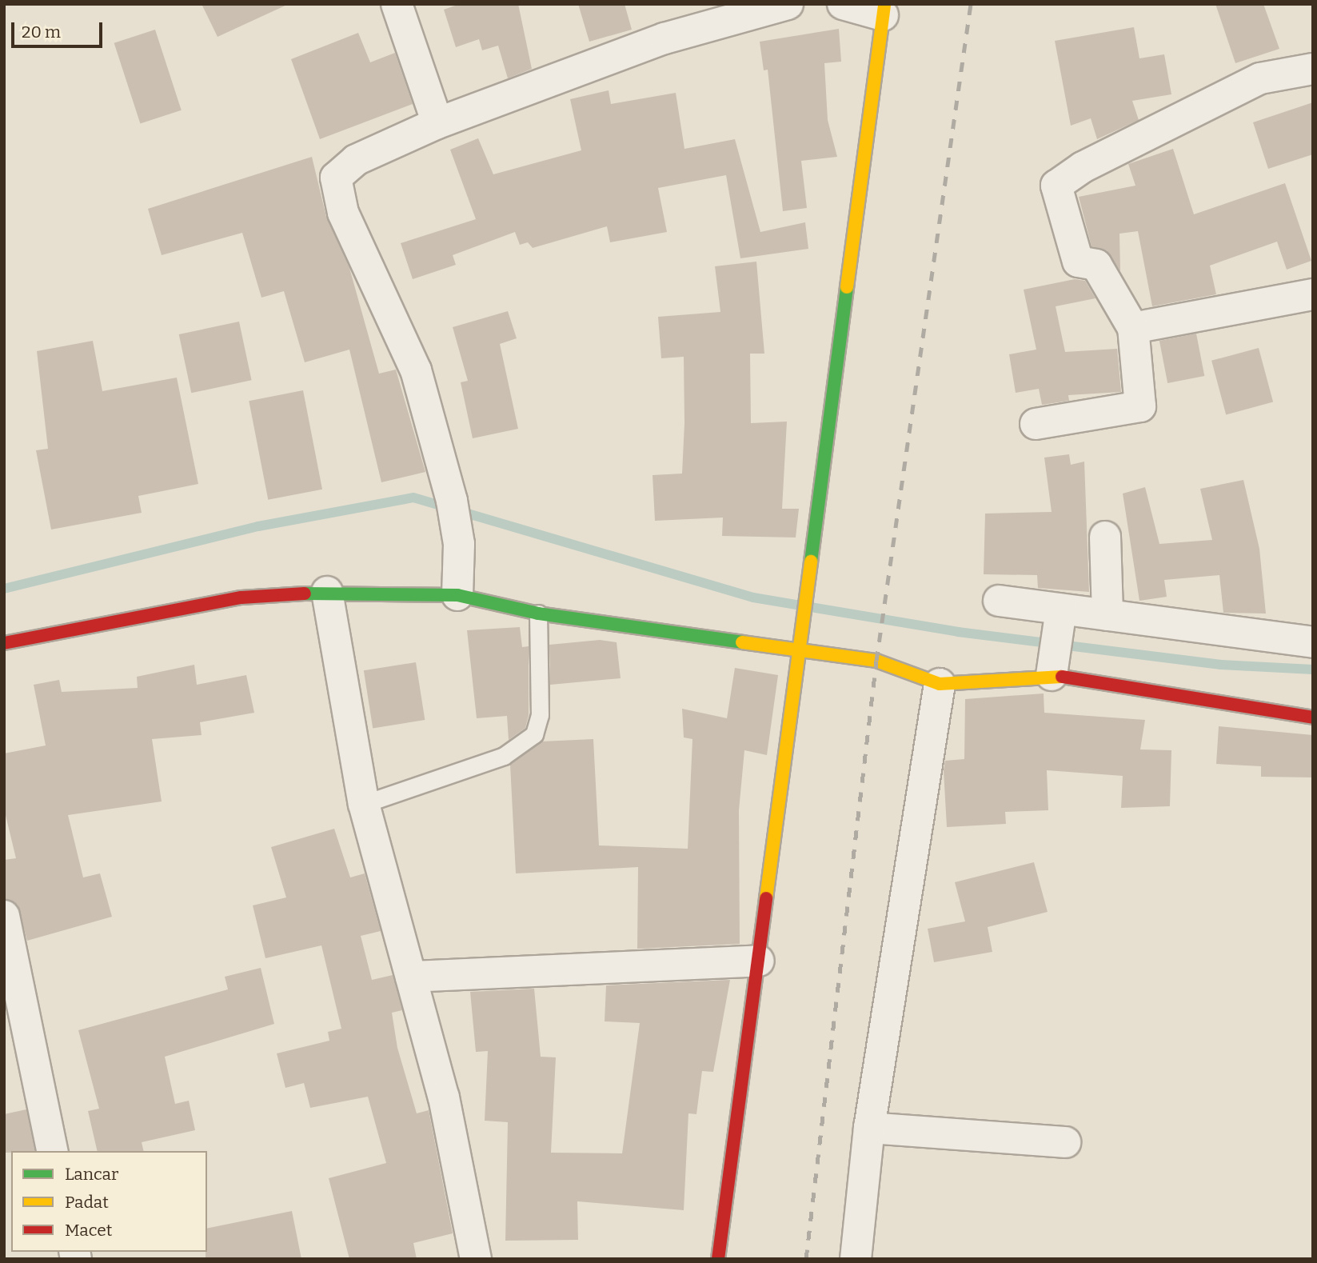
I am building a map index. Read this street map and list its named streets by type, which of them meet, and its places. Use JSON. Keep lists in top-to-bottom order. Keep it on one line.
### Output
{"legend":["Lancar","Padat","Macet"],"scale_bar":"20 m"}
